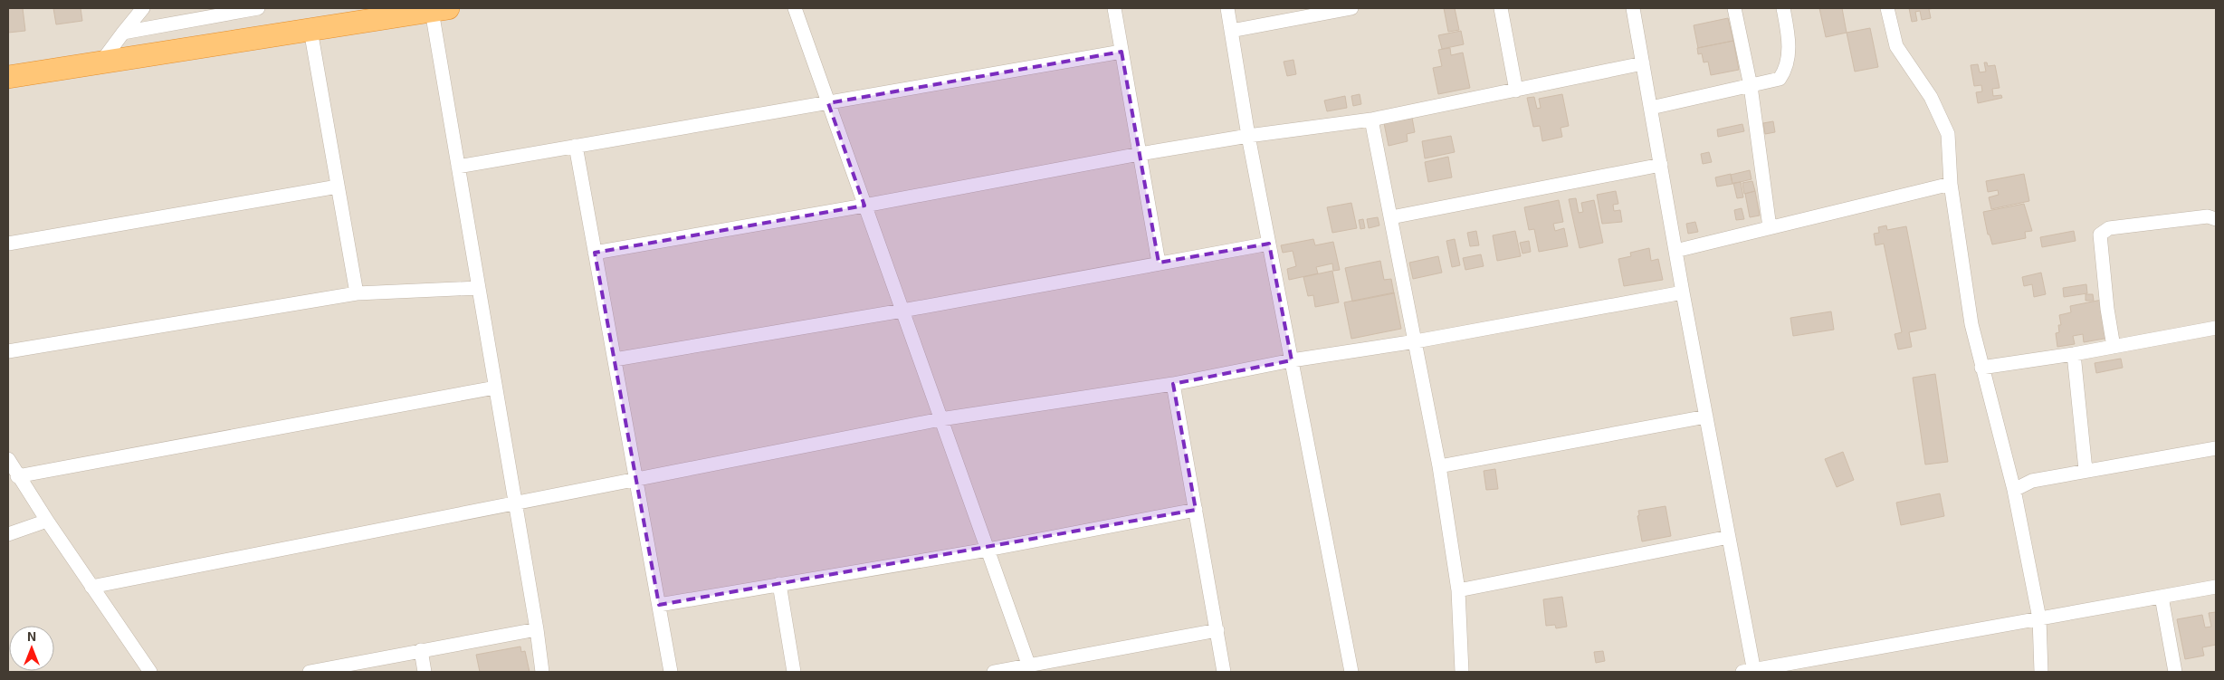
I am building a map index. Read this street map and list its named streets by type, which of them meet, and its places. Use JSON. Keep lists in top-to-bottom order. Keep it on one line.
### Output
{"north":"top"}
